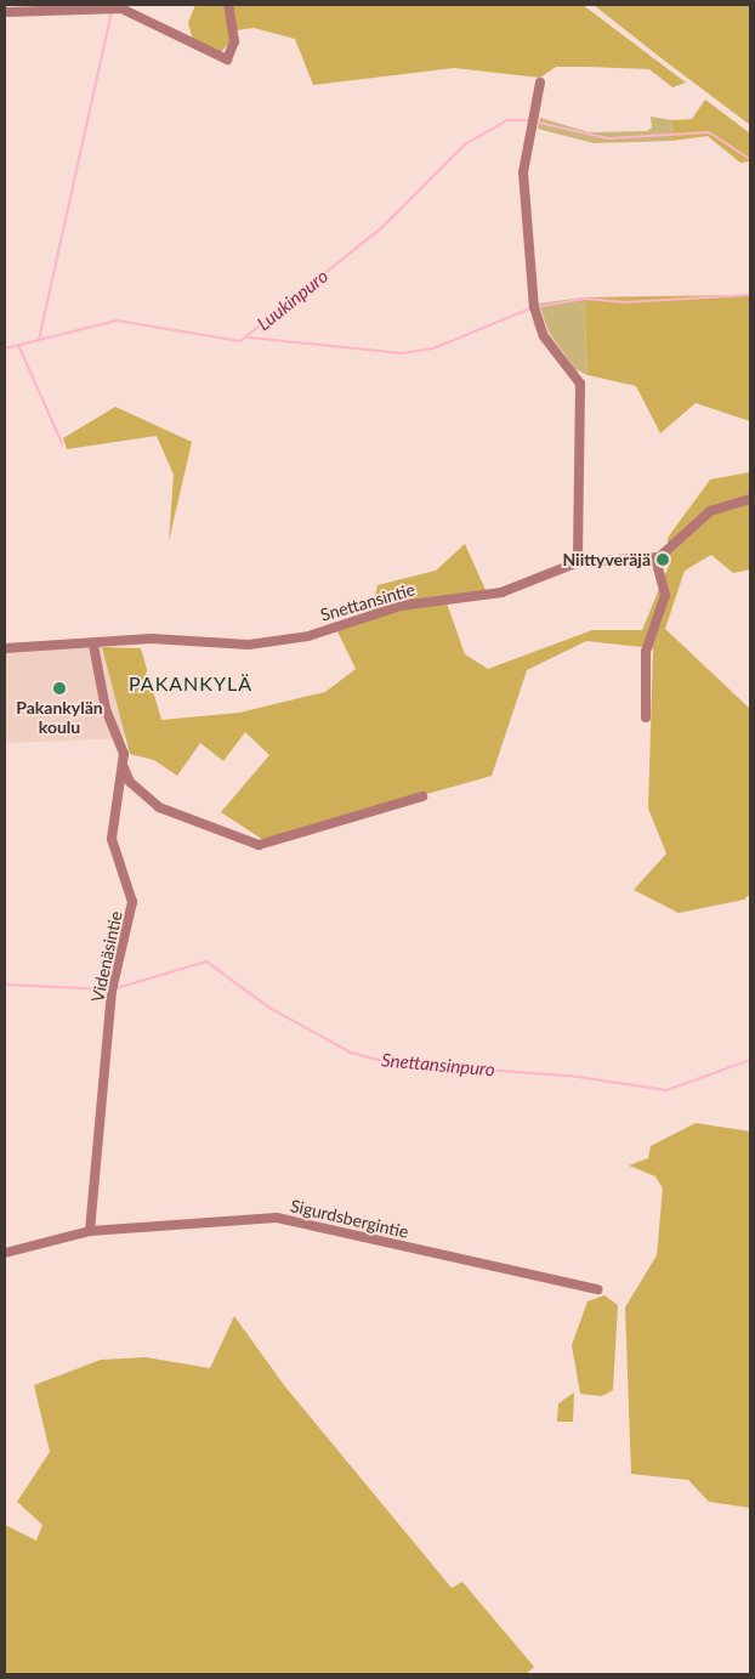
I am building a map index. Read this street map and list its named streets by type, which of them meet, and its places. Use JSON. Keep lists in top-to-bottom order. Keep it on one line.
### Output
{"streets":{"street":["Snettansintie","Videnäsintie","Sigurdsbergintie"]},"crossings":[["Snettansintie","Videnäsintie"],["Videnäsintie","Sigurdsbergintie"]],"districts":["PAKANKYLÄ"],"water":["Luukinpuro","Snettansinpuro"],"places":["Niittyveräjä","Pakankylän koulu"]}
